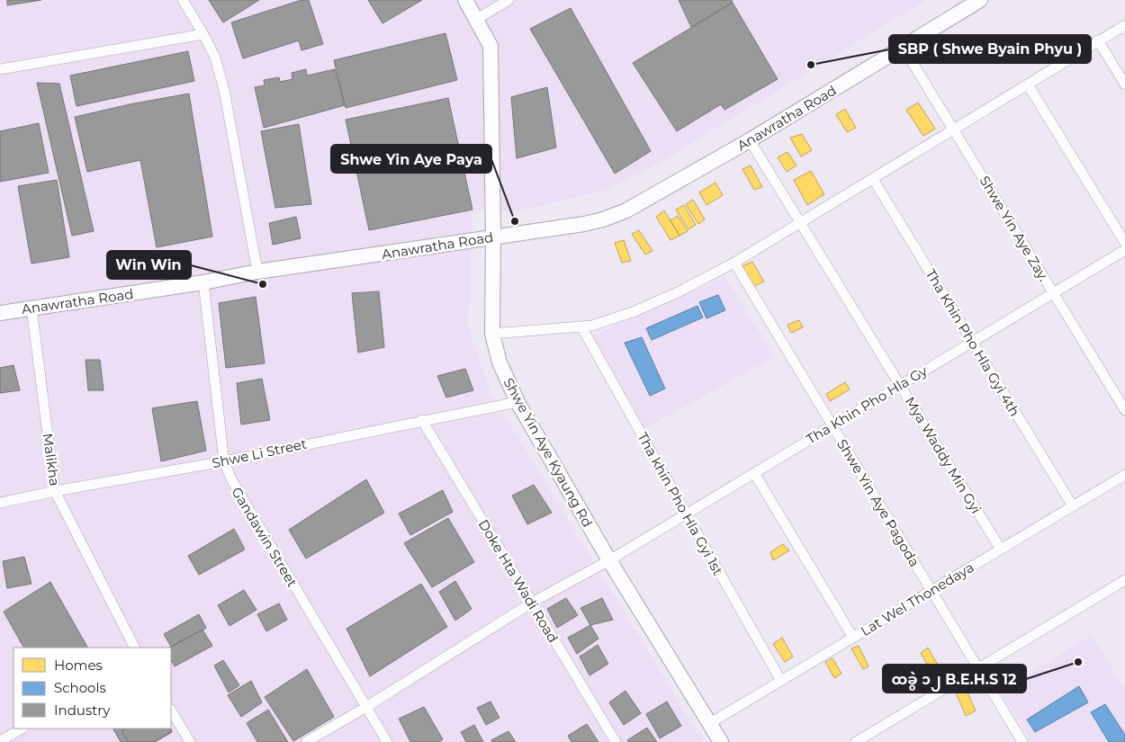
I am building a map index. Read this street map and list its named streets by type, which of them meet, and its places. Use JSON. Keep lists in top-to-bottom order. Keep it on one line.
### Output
{"streets":{"main road":["Anawratha Road","Shwe Yin Aye Kyaung Rd"],"street":["Shwe Yin Aye Zay.","Tha Khin Pho Hla Gyi 4th","Tha Khin Pho Hla Gy","Shwe Li Street","Mya Waddy Min Gyi","Malikha","Shwe Yin Aye Pagoda","Tha khin Pho Hla Gyi 1st","Gandawin Street","Doke Hta Wadi Road","Lat Wel Thonedaya"]},"crossings":[["Anawratha Road","Shwe Yin Aye Zay."],["Anawratha Road","Shwe Yin Aye Kyaung Rd"],["Anawratha Road","Mya Waddy Min Gyi"],["Anawratha Road","Malikha"],["Anawratha Road","Gandawin Street"],["Shwe Yin Aye Zay.","Tha Khin Pho Hla Gy"],["Tha Khin Pho Hla Gyi 4th","Tha Khin Pho Hla Gy"],["Tha Khin Pho Hla Gyi 4th","Lat Wel Thonedaya"],["Tha Khin Pho Hla Gy","Shwe Yin Aye Kyaung Rd"],["Tha Khin Pho Hla Gy","Mya Waddy Min Gyi"],["Tha Khin Pho Hla Gy","Shwe Yin Aye Pagoda"],["Tha Khin Pho Hla Gy","Tha khin Pho Hla Gyi 1st"],["Tha Khin Pho Hla Gy","Gandawin Street"],["Tha Khin Pho Hla Gy","Doke Hta Wadi Road"],["Shwe Yin Aye Kyaung Rd","Shwe Li Street"],["Shwe Yin Aye Kyaung Rd","Lat Wel Thonedaya"],["Shwe Li Street","Malikha"],["Shwe Li Street","Gandawin Street"],["Shwe Li Street","Doke Hta Wadi Road"],["Mya Waddy Min Gyi","Lat Wel Thonedaya"],["Shwe Yin Aye Pagoda","Lat Wel Thonedaya"],["Tha khin Pho Hla Gyi 1st","Lat Wel Thonedaya"]],"places":["SBP ( Shwe Byain Phyu )","Shwe Yin Aye Paya","Win Win","ထခွဲ ၁၂ B.E.H.S 12"],"legend":["Homes","Schools","Industry"]}
